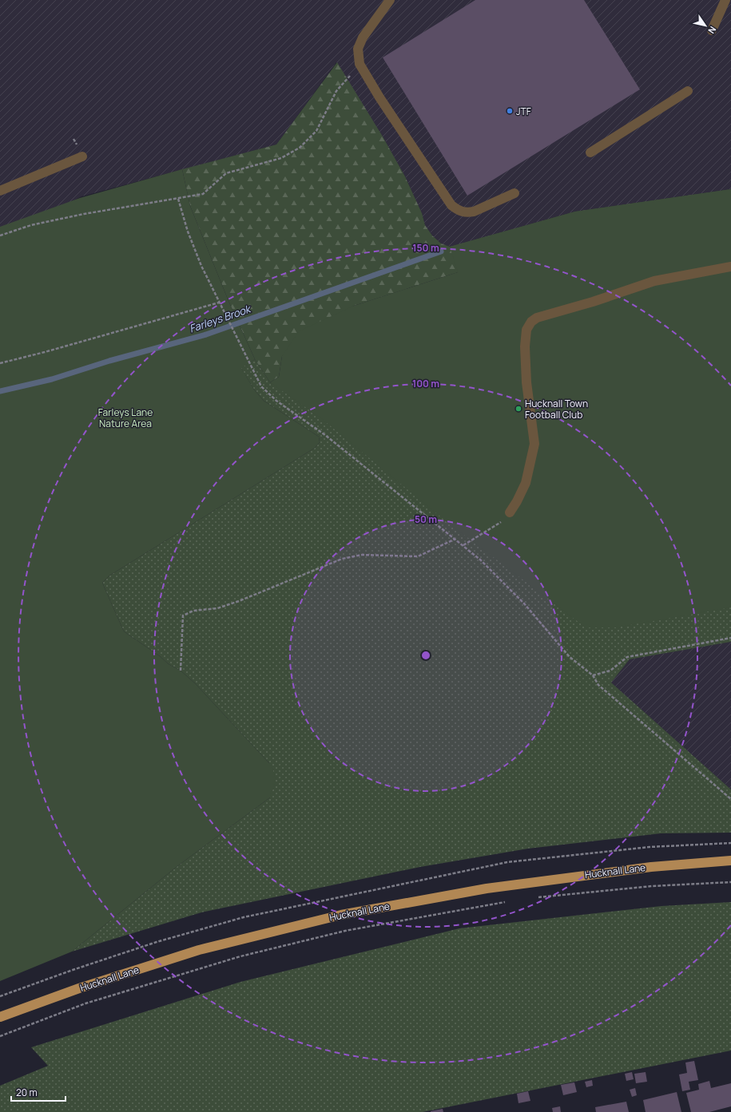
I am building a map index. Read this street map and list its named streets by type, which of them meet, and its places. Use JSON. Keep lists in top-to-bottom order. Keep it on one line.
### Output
{"streets":{"main road":["Hucknall Lane"]},"water":["Farleys Brook"],"parks":["Farleys Lane Nature Area"],"places":["JTF","Hucknall Town Football Club"],"scale_bar":"20 m","north":"bottom right","rings":["150 m","100 m","50 m"]}
